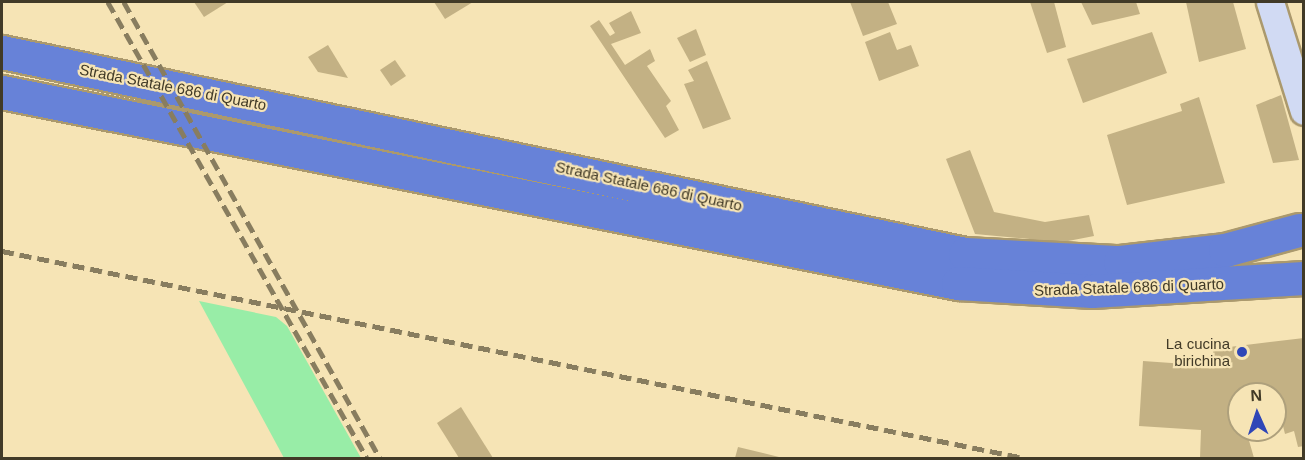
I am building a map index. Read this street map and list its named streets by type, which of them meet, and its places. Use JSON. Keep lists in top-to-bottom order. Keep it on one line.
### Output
{"streets":{"highway":["Strada Statale 686 di Quarto"]},"places":["La cucina birichina"],"north":"top"}
